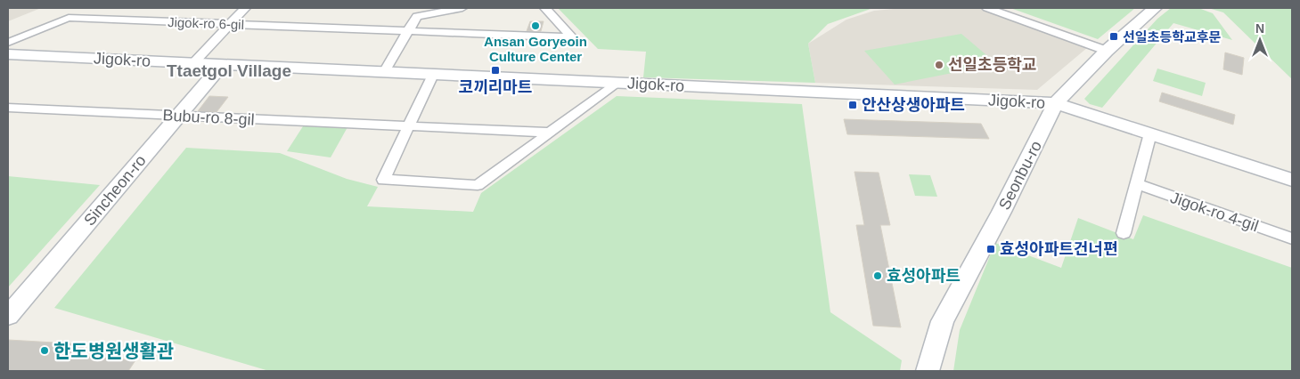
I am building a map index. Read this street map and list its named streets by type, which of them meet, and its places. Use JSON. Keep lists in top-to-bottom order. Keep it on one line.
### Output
{"streets":{"main road":["Jigok-ro","Seonbu-ro","Sincheon-ro"],"street":["Jigok-ro 6-gil","Bubu-ro 8-gil","Jigok-ro 4-gil"]},"crossings":[["Jigok-ro","Seonbu-ro"],["Jigok-ro","Sincheon-ro"],["Bubu-ro 8-gil","Sincheon-ro"]],"districts":["Ttaetgol Village"],"places":{"other":["Ansan Goryeoin Culture Center","선일초등학교","효성아파트","한도병원생활관"],"transit":["선일초등학교후문","코끼리마트","안산상생아파트","효성아파트건너편"]},"north":"top"}
